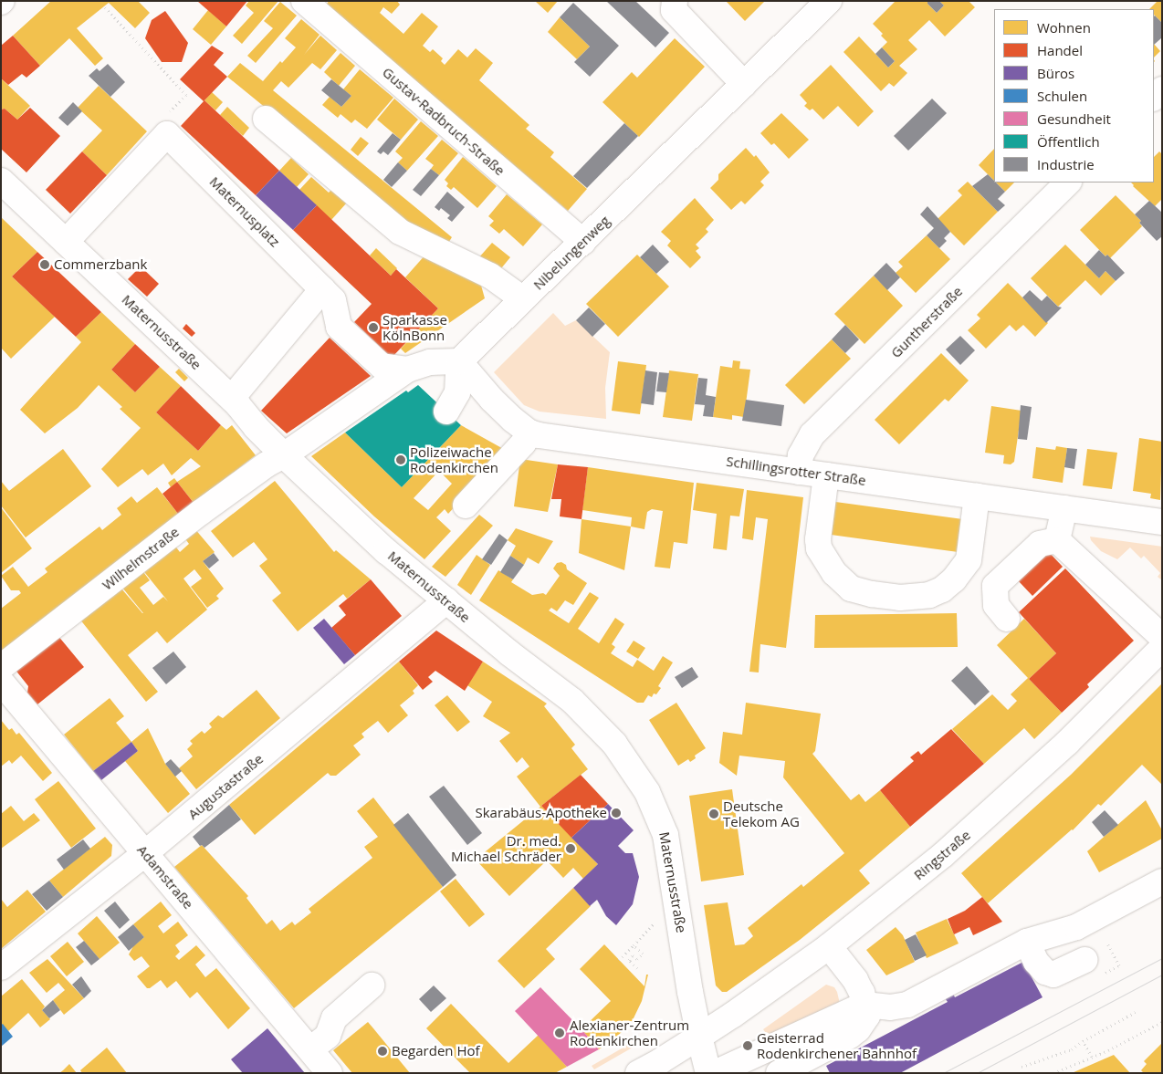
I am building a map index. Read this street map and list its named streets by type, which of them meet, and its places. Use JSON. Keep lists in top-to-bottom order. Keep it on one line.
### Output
{"streets":{"street":["Gustav-Radbruch-Straße","Maternusplatz","Nibelungenweg","Guntherstraße","Maternusstraße","Schillingsrotter Straße","Wilhelmstraße","Augustastraße","Ringstraße","Adamstraße"]},"crossings":[["Gustav-Radbruch-Straße","Nibelungenweg"],["Nibelungenweg","Schillingsrotter Straße"],["Guntherstraße","Schillingsrotter Straße"],["Maternusstraße","Wilhelmstraße"],["Maternusstraße","Augustastraße"],["Maternusstraße","Ringstraße"],["Augustastraße","Adamstraße"]],"places":["Commerzbank","Sparkasse KölnBonn","Polizeiwache Rodenkirchen","Skarabäus-Apotheke","Deutsche Telekom AG","Dr. med. Michael Schräder","Alexianer-Zentrum Rodenkirchen","Geisterrad Rodenkirchener Bahnhof","Begarden Hof"],"legend":["Wohnen","Handel","Büros","Schulen","Gesundheit","Öffentlich","Industrie"]}
